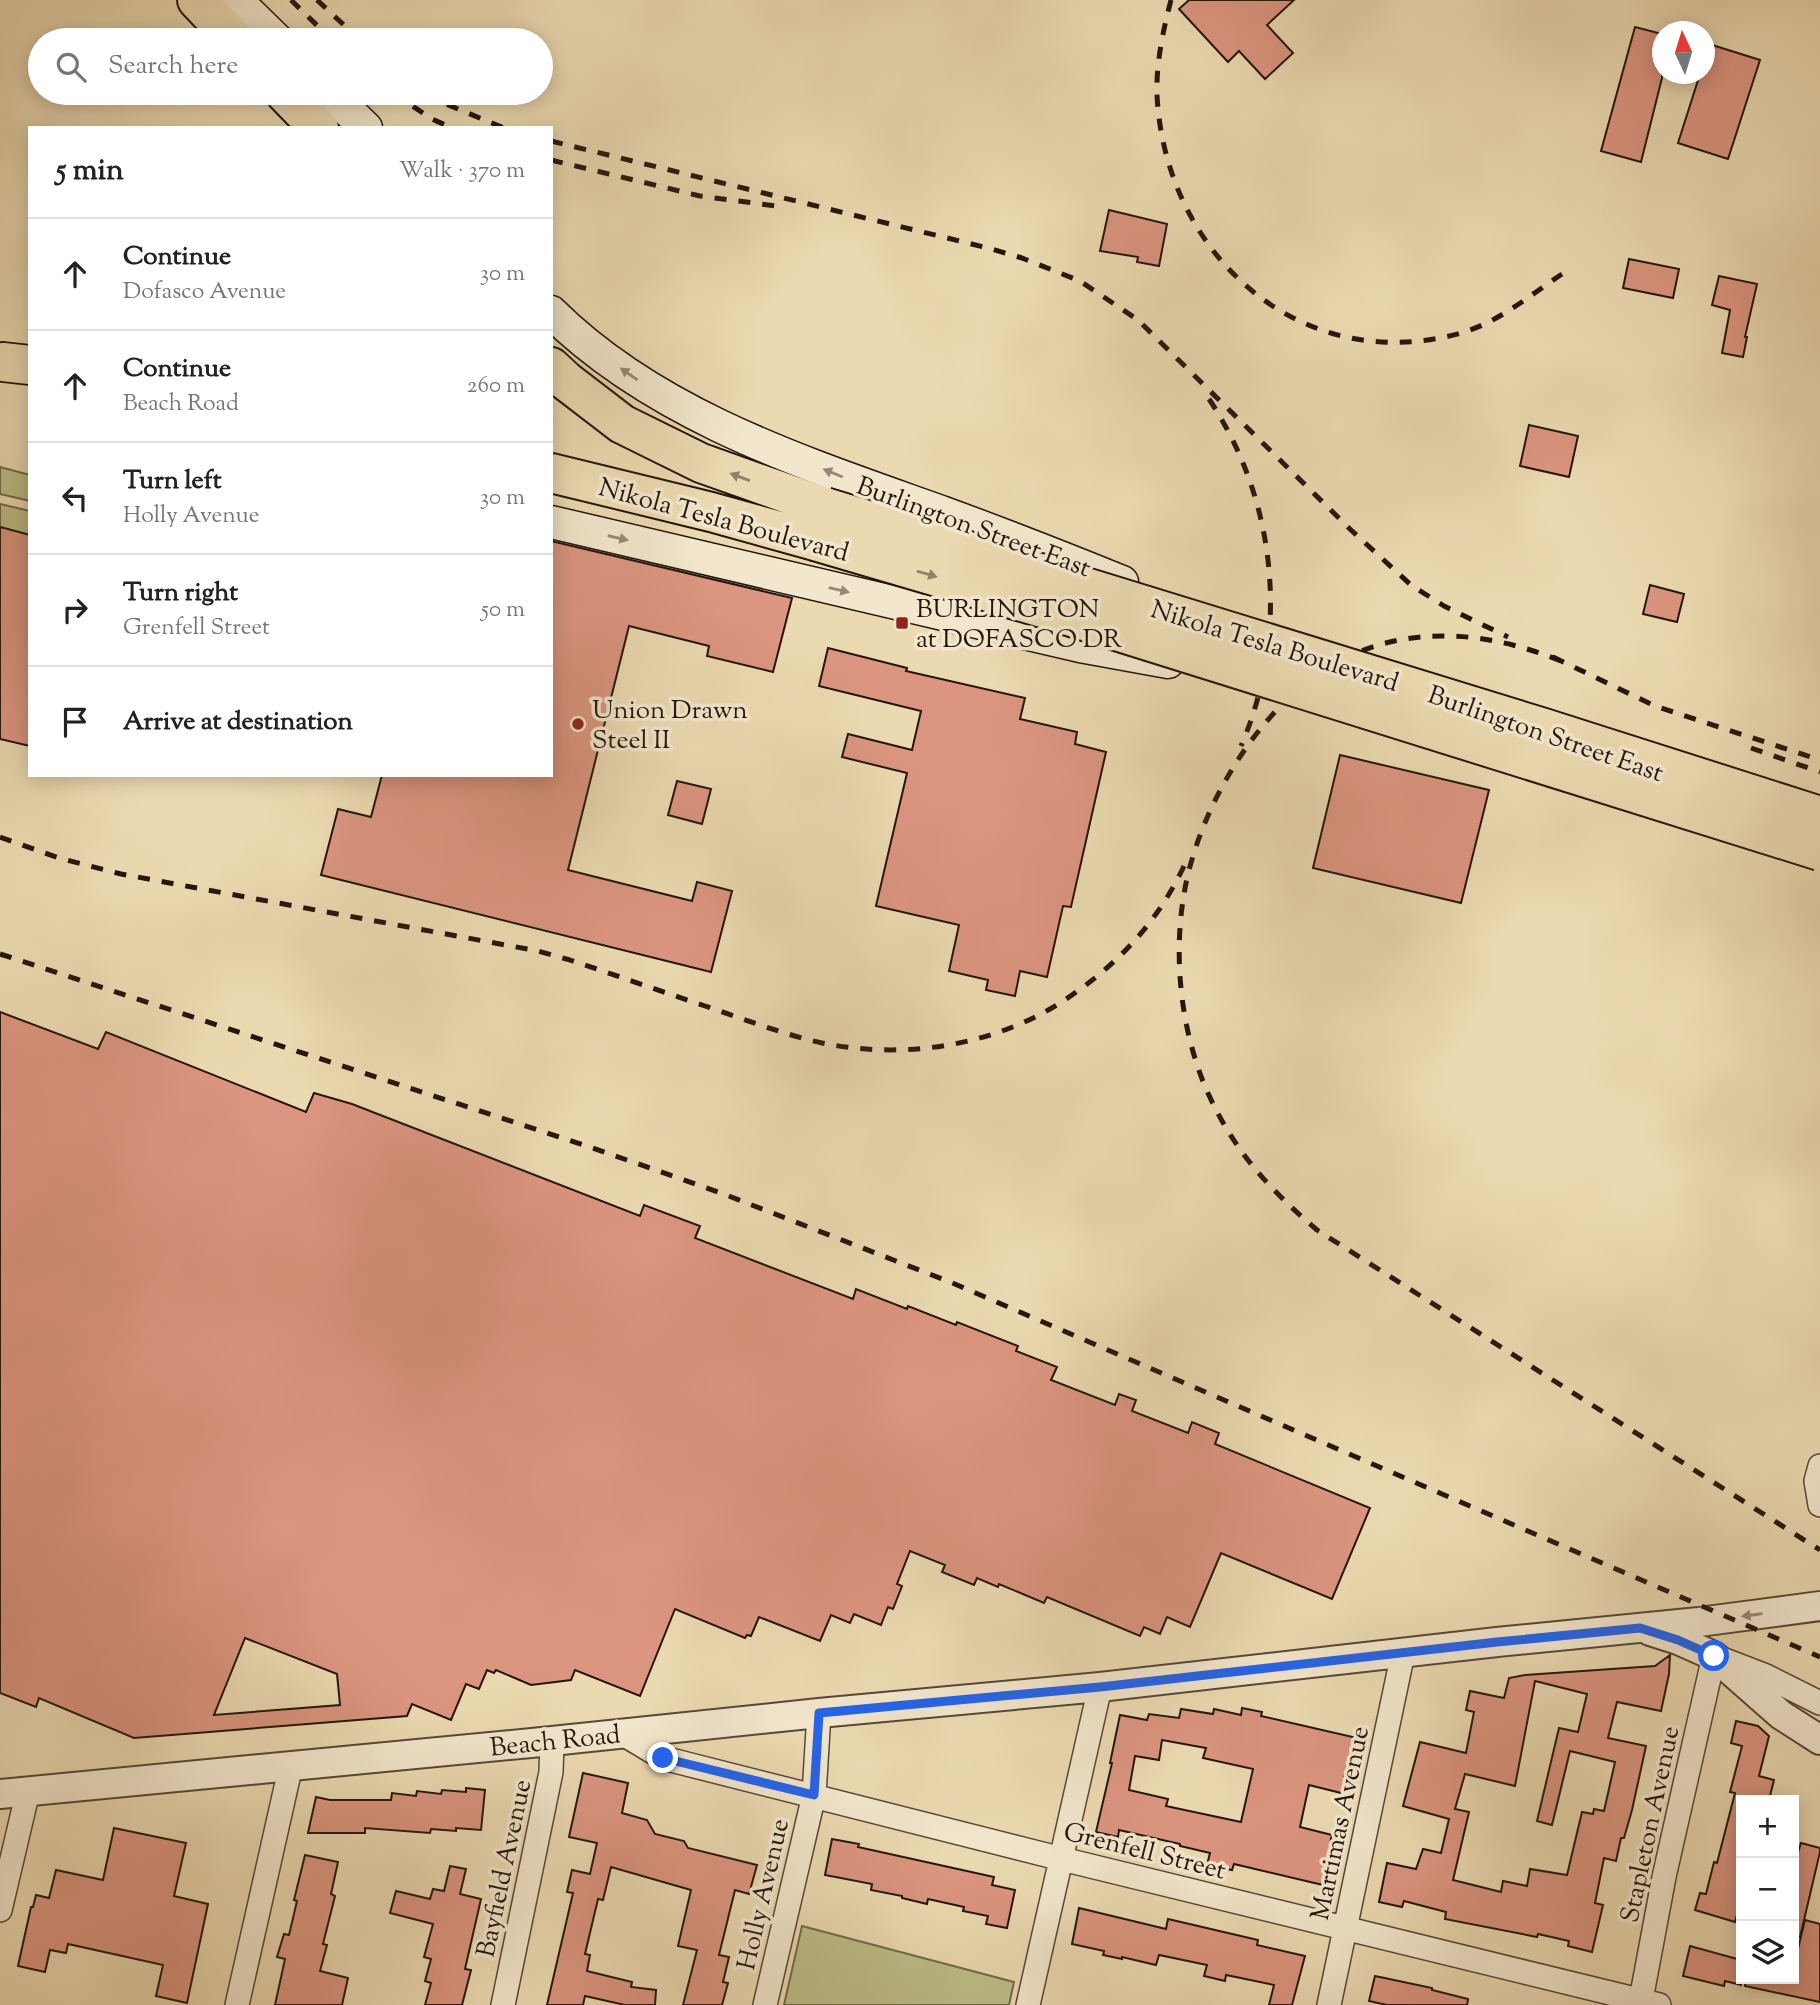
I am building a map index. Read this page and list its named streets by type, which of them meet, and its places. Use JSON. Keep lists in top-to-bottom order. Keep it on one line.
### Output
{"streets":{"highway":["Nikola Tesla Boulevard"],"main road":["Burlington Street East"],"street":["Beach Road","Martimas Avenue","Stapleton Avenue","Grenfell Street","Bayfield Avenue","Holly Avenue"]},"crossings":[["Nikola Tesla Boulevard","Burlington Street East"],["Beach Road","Martimas Avenue"],["Beach Road","Grenfell Street"],["Beach Road","Bayfield Avenue"],["Beach Road","Holly Avenue"],["Martimas Avenue","Grenfell Street"],["Stapleton Avenue","Grenfell Street"],["Grenfell Street","Holly Avenue"]],"places":{"transit":["BURLINGTON at DOFASCO DR"],"other":["Union Drawn Steel II"]},"north":"top","page":{"search":"Search here","heading":["5 min","Walk · 370 m"],"list":[["Continue","Dofasco Avenue","30 m"],["Continue","Beach Road","260 m"],["Turn left","Holly Avenue","30 m"],["Turn right","Grenfell Street","50 m"],"Arrive at destination"],"map_buttons":["+","−"]}}
